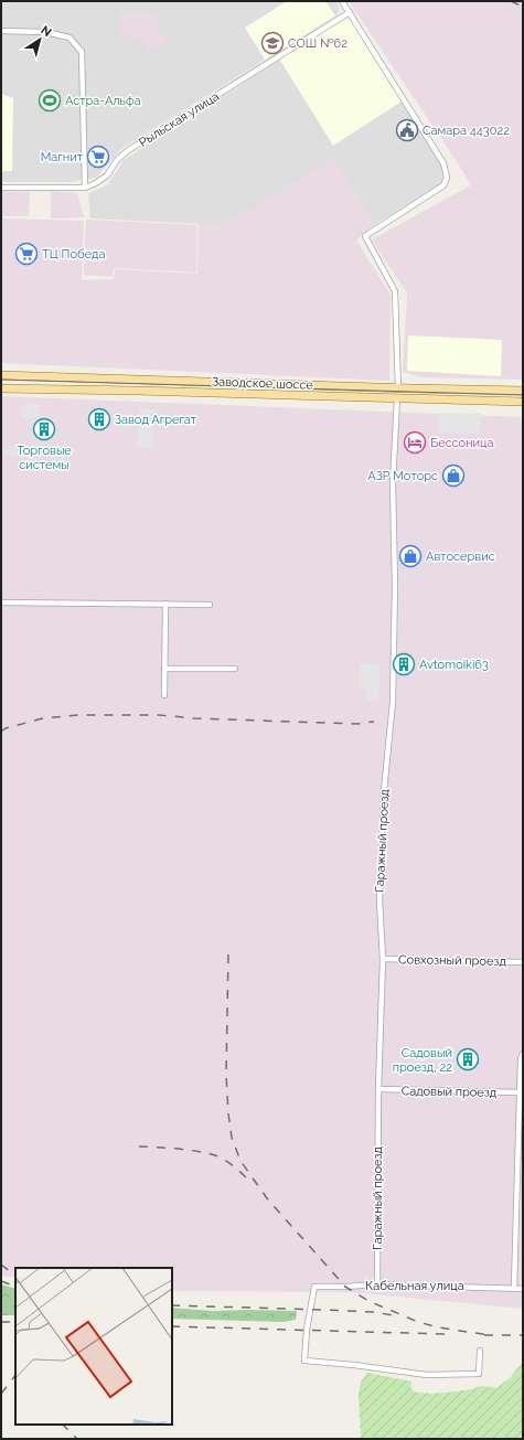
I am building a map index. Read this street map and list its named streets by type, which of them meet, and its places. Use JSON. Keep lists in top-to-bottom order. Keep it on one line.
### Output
{"streets":{"main road":["Заводское шоссе"],"street":["Рыльская улица","Гаражный проезд","Совхозный проезд","Садовый проезд","Кабельная улица"]},"crossings":[["Заводское шоссе","Гаражный проезд"],["Гаражный проезд","Совхозный проезд"],["Гаражный проезд","Садовый проезд"],["Гаражный проезд","Кабельная улица"]],"places":{"school or university":["СОШ №62"],"sports":["Астра-Альфа"],"public building":["Самара 443022"],"supermarket":["Магнит","ТЦ Победа"],"building":["Завод Агрегат","Торговые системы","Avtomoiki63","Садовый проезд, 22"],"hotel":["Бессоница"],"shop":["АЗР Моторс","Автосервис"]},"north":"top right"}
